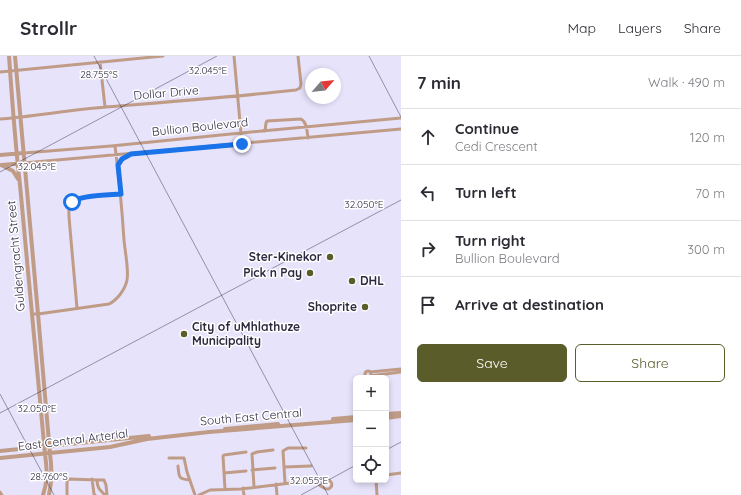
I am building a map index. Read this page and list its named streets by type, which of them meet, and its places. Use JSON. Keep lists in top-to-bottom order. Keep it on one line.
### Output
{"streets":{"street":["Dollar Drive","Bullion Boulevard","Guldengracht Street","South East Central","East Central Arterial"]},"crossings":[["Dollar Drive","Guldengracht Street"],["Bullion Boulevard","Guldengracht Street"],["Guldengracht Street","East Central Arterial"],["South East Central","East Central Arterial"]],"places":["Ster-Kinekor","Pick n Pay","DHL","Shoprite","City of uMhlathuze Municipality"],"north":"top right","page":{"header":"Strollr","nav":["Map","Layers","Share"],"heading":["7 min","Walk · 490 m"],"list":[["Continue","Cedi Crescent","120 m"],["Turn left","70 m"],["Turn right","Bullion Boulevard","300 m"],"Arrive at destination"],"buttons":["Save","Share"],"map_buttons":["+","−"]},"coordinates":["32.045°E","28.755°S","32.050°E","28.760°S","32.055°E"]}
